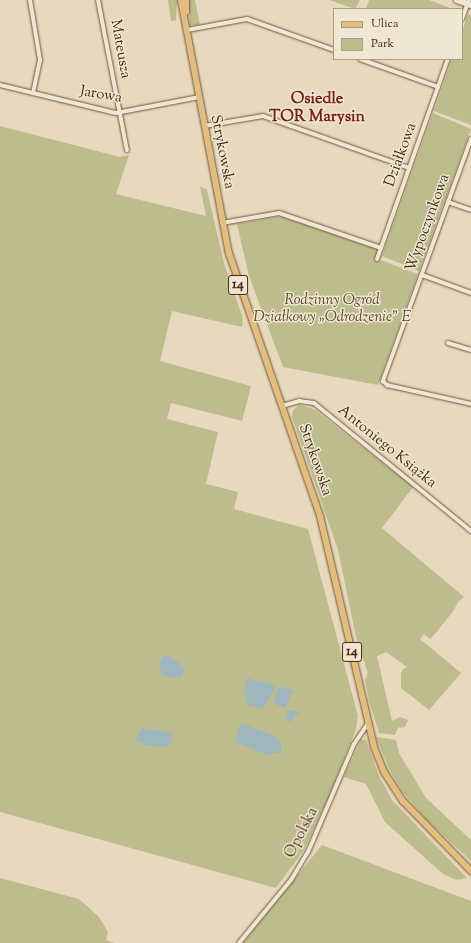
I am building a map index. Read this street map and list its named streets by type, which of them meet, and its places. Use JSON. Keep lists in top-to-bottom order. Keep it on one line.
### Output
{"streets":{"main road":["Strykowska","14"],"street":["Mateusza","Jarowa","Działkowa","Wypoczynkowa","Antoniego Książka","Opolska"]},"crossings":[["Mateusza","Jarowa"],["Jarowa","Strykowska"],["Strykowska","Antoniego Książka"],["Strykowska","Opolska"]],"districts":["Osiedle TOR Marysin"],"parks":["Rodzinny Ogród Działkowy „Odrodzenie” E"],"legend":["Ulica","Park"]}
